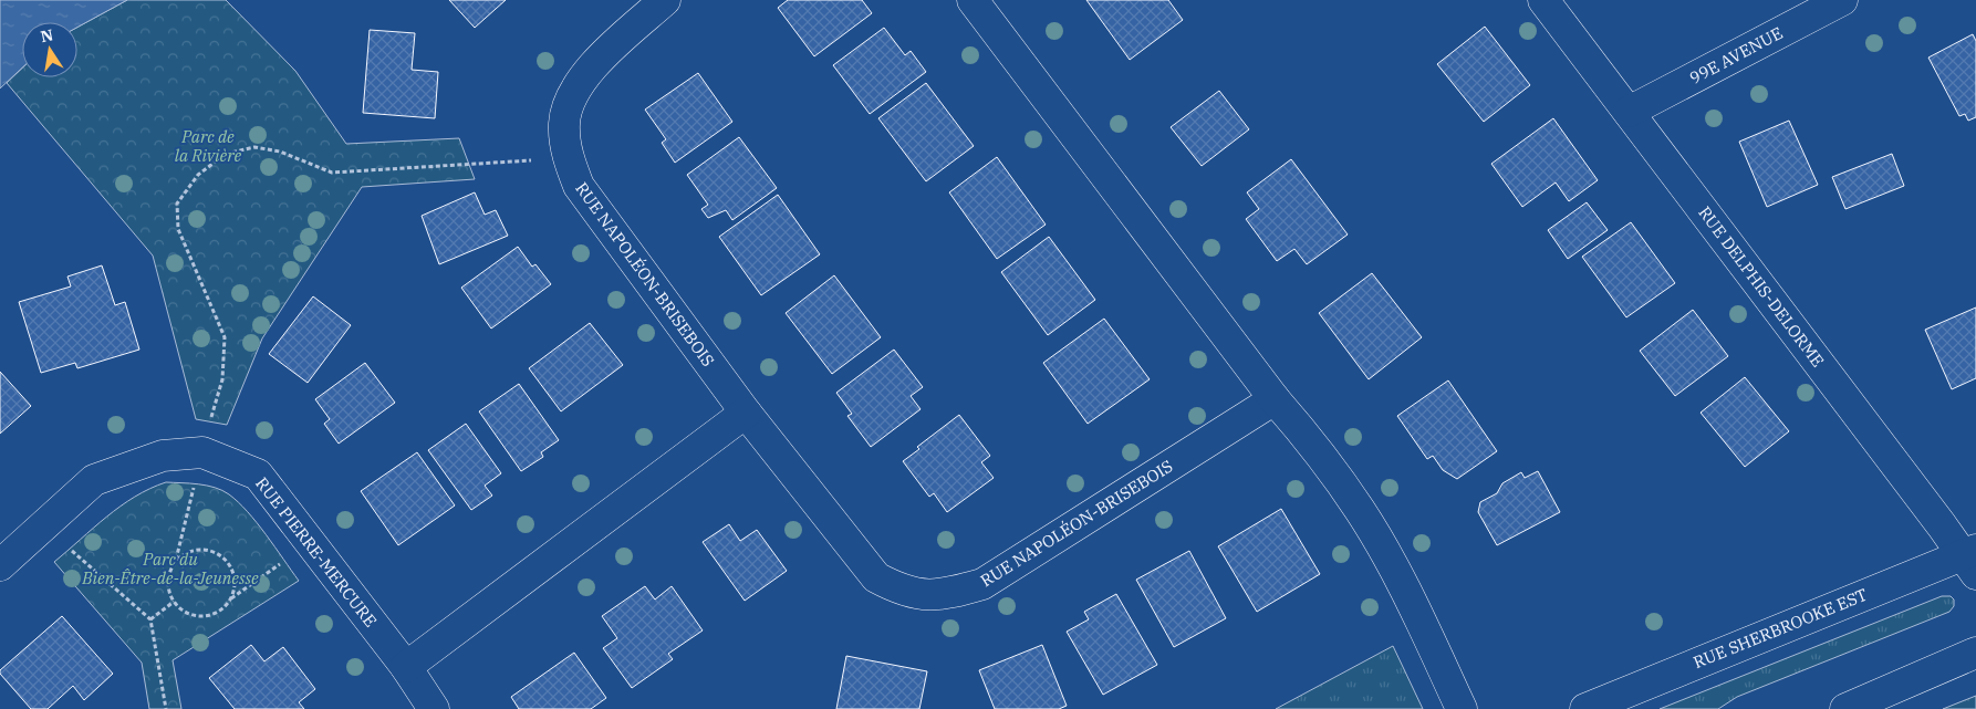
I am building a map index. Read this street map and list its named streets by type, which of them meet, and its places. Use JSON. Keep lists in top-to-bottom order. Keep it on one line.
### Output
{"streets":{"street":["99E AVENUE","RUE NAPOLÉON-BRISEBOIS","RUE DELPHIS-DELORME","RUE PIERRE-MERCURE","RUE SHERBROOKE EST"]},"crossings":[["99E AVENUE","RUE DELPHIS-DELORME"],["RUE DELPHIS-DELORME","RUE SHERBROOKE EST"]],"parks":["Parc de la Rivière","Parc du Bien-Être-de-la-Jeunesse"],"north":"top"}
